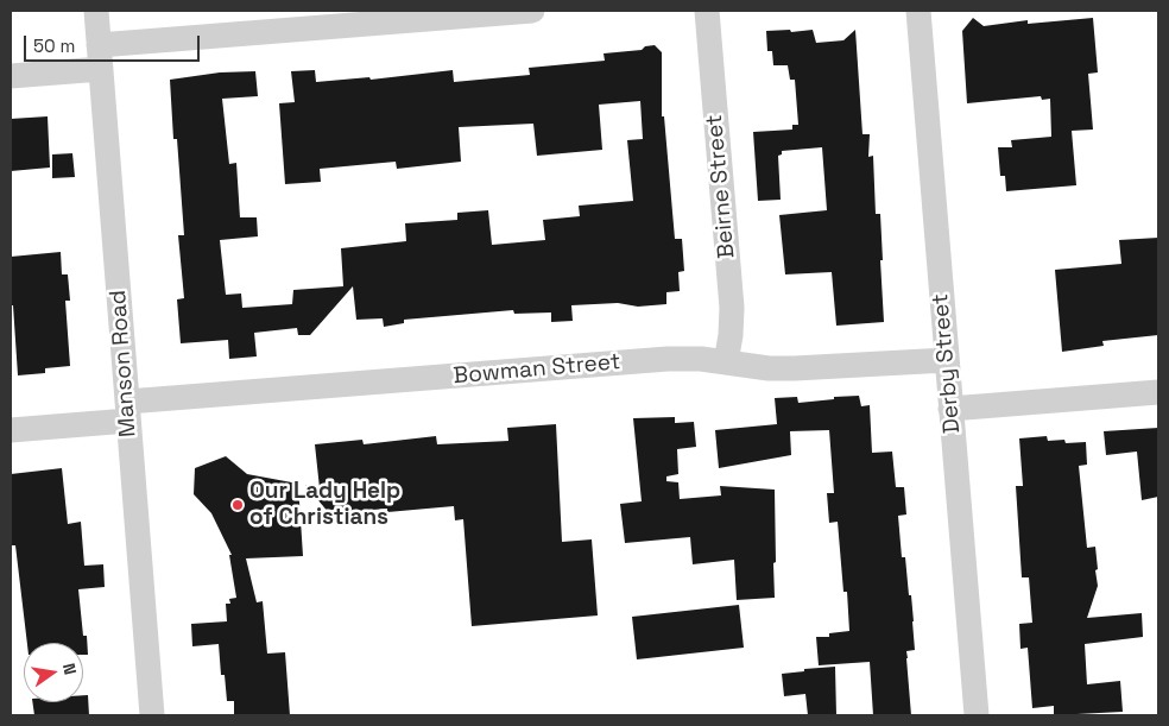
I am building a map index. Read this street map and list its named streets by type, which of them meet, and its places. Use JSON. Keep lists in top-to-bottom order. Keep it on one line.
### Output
{"streets":{"street":["Beirne Street","Manson Road","Derby Street","Bowman Street"]},"crossings":[["Beirne Street","Bowman Street"],["Manson Road","Bowman Street"],["Derby Street","Bowman Street"]],"places":["Our Lady Help of Christians"],"scale_bar":"50 m","north":"right"}
